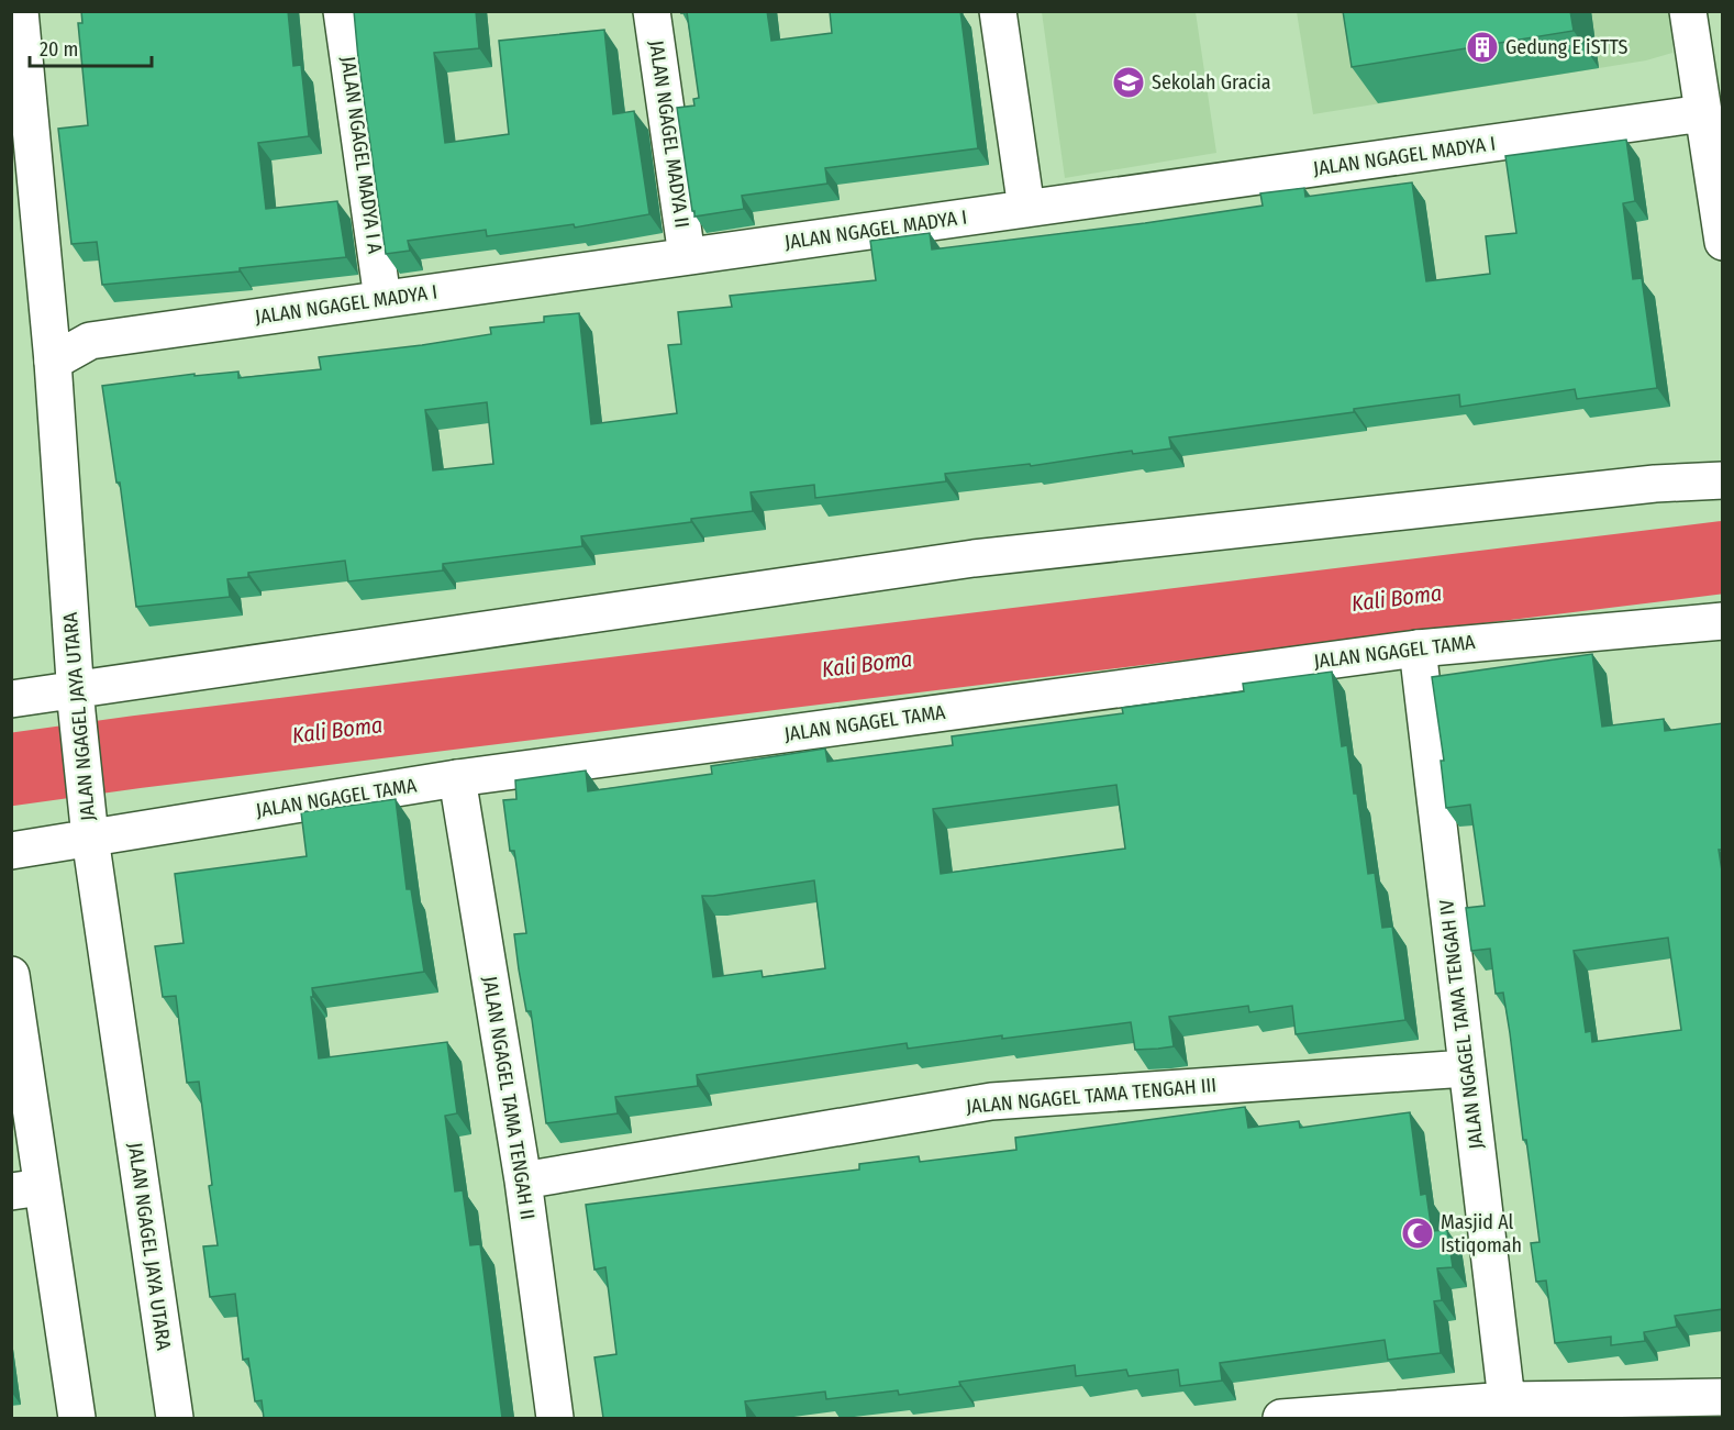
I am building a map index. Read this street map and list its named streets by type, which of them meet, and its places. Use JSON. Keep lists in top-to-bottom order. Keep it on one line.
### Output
{"streets":{"street":["JALAN NGAGEL MADYA II","JALAN NGAGEL MADYA I A","JALAN NGAGEL MADYA I","JALAN NGAGEL TAMA","JALAN NGAGEL JAYA UTARA","JALAN NGAGEL TAMA TENGAH IV","JALAN NGAGEL TAMA TENGAH III","JALAN NGAGEL TAMA TENGAH II"]},"crossings":[["JALAN NGAGEL MADYA II","JALAN NGAGEL MADYA I"],["JALAN NGAGEL MADYA I A","JALAN NGAGEL MADYA I"],["JALAN NGAGEL MADYA I","JALAN NGAGEL JAYA UTARA"],["JALAN NGAGEL TAMA","JALAN NGAGEL JAYA UTARA"],["JALAN NGAGEL TAMA","JALAN NGAGEL TAMA TENGAH IV"],["JALAN NGAGEL TAMA","JALAN NGAGEL TAMA TENGAH II"],["JALAN NGAGEL TAMA TENGAH IV","JALAN NGAGEL TAMA TENGAH III"],["JALAN NGAGEL TAMA TENGAH III","JALAN NGAGEL TAMA TENGAH II"]],"water":["Kali Boma"],"places":{"building":["Gedung E iSTTS"],"school or university":["Sekolah Gracia"],"mosque":["Masjid Al Istiqomah"]},"scale_bar":"20 m"}
